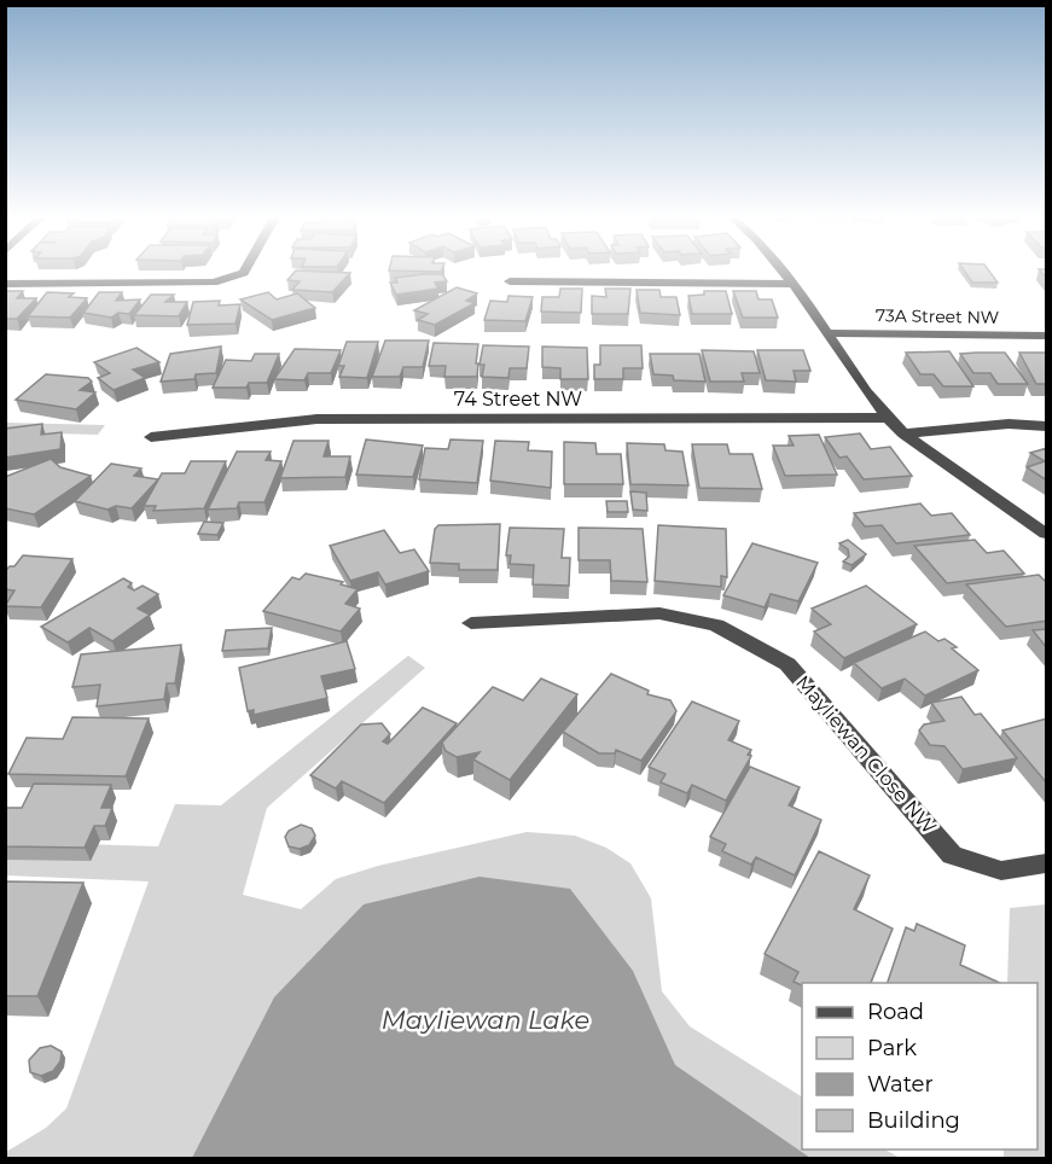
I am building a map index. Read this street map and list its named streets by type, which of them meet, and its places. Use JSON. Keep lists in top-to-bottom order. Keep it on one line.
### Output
{"streets":{"street":["73A Street NW","74 Street NW","Mayliewan Close NW"]},"water":["Mayliewan Lake"],"legend":["Road","Park","Water","Building"]}
